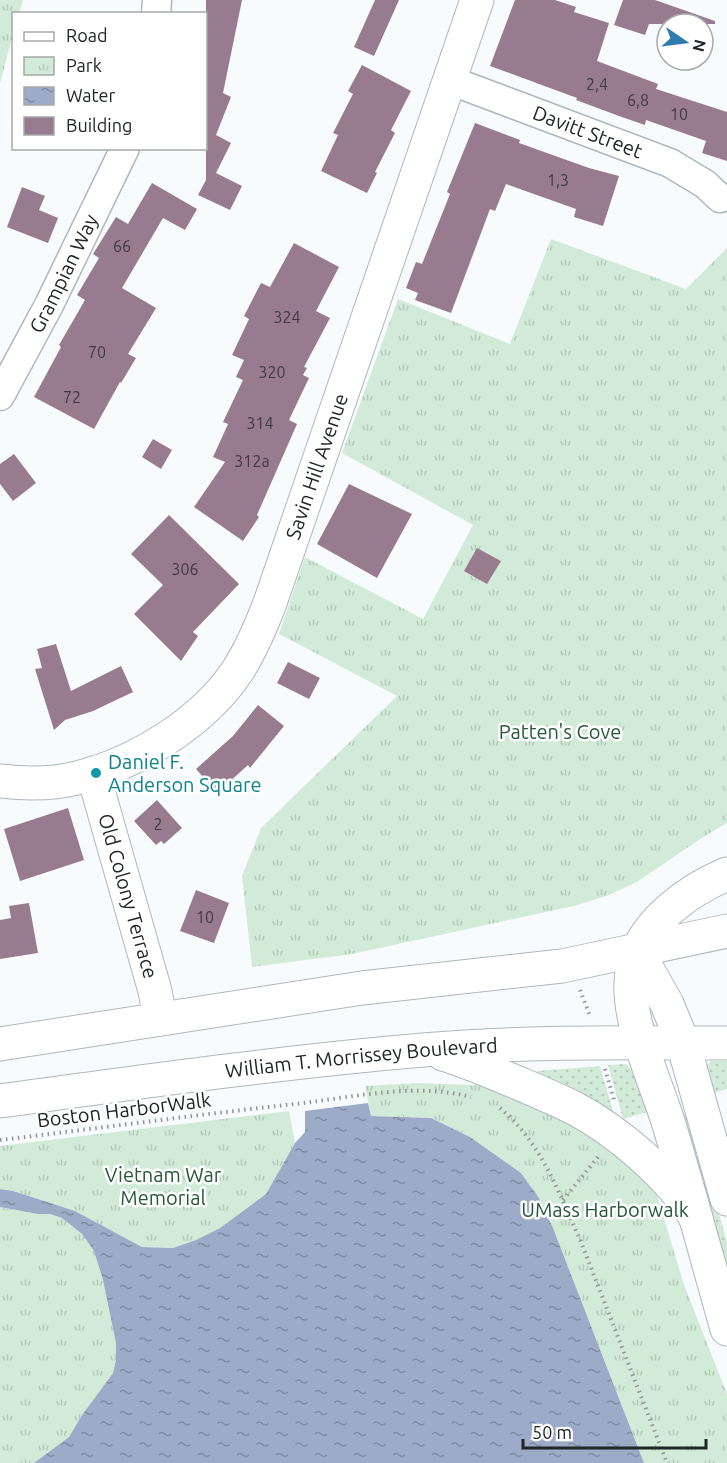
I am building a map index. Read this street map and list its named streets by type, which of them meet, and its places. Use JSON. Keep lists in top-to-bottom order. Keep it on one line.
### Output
{"streets":{"street":["Davitt Street","Grampian Way","Savin Hill Avenue","Old Colony Terrace","William T. Morrissey Boulevard"],"path":["Boston HarborWalk"]},"crossings":[["Davitt Street","Savin Hill Avenue"],["Savin Hill Avenue","Old Colony Terrace"]],"parks":["Patten's Cove","Vietnam War Memorial","UMass Harborwalk"],"places":["Daniel F. Anderson Square"],"house_numbers":["2,4","6,8","10","1,3","66","324","70","320","72","314","312a","306","2","10"],"legend":["Road","Park","Water","Building"],"scale_bar":"50 m","north":"right"}
